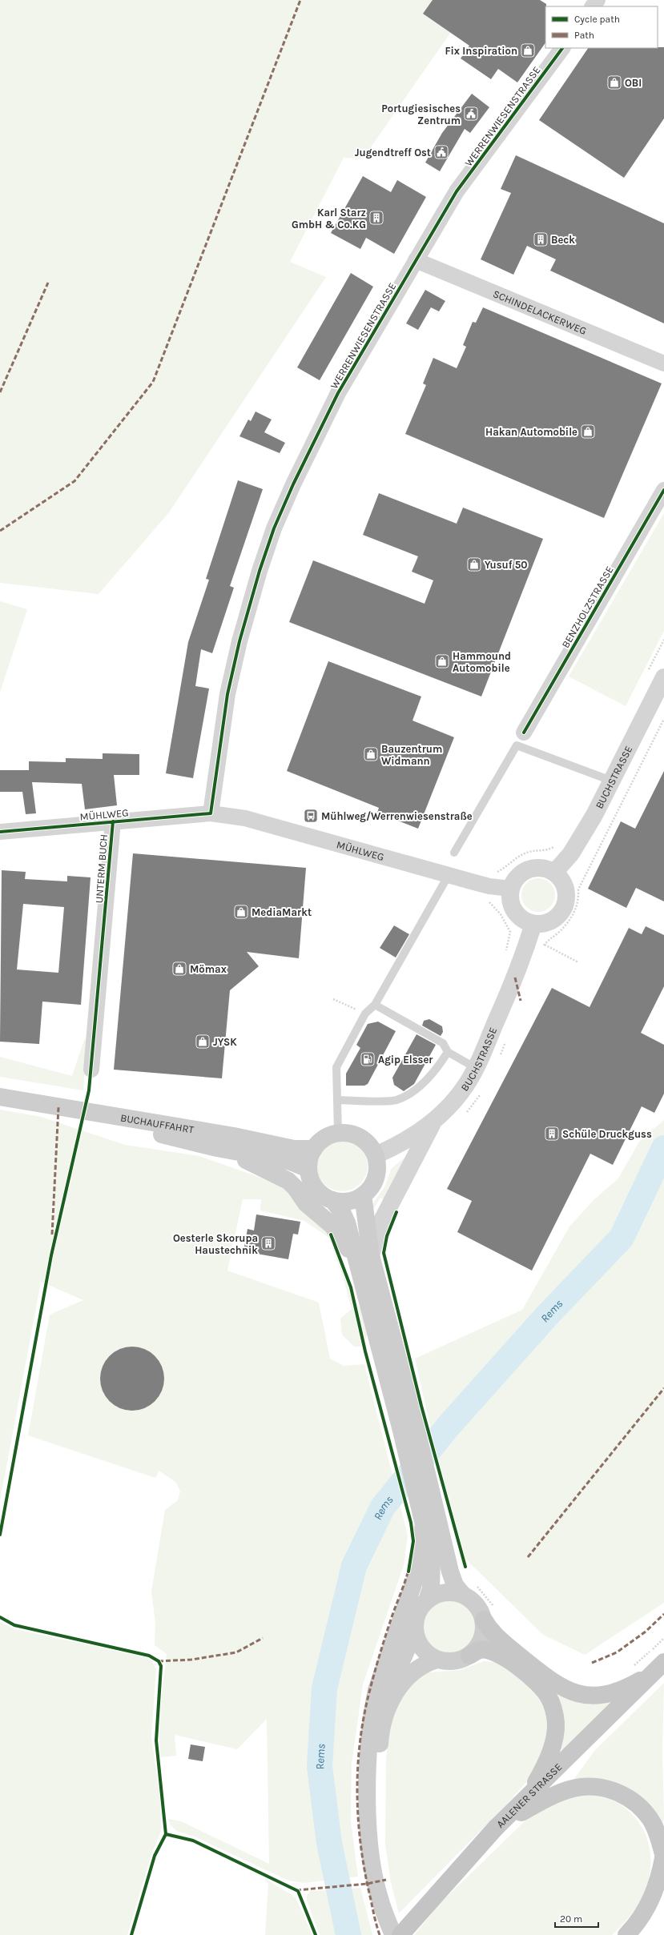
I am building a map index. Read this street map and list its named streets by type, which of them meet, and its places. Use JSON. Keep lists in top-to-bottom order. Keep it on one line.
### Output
{"streets":{"highway":["AALENER STRASSE"],"main road":["BUCHAUFFAHRT"],"street":["WERRENWIESENSTRASSE","SCHINDELACKERWEG","BENZHOLZSTRASSE","BUCHSTRASSE","MÜHLWEG","UNTERM BUCH"]},"crossings":[["WERRENWIESENSTRASSE","SCHINDELACKERWEG"],["WERRENWIESENSTRASSE","MÜHLWEG"],["BUCHSTRASSE","MÜHLWEG"],["BUCHSTRASSE","BUCHAUFFAHRT"],["MÜHLWEG","UNTERM BUCH"]],"water":["Rems"],"places":{"shop":["Fix Inspiration","OBI","Hakan Automobile","Yusuf 50","Hammound Automobile","Bauzentrum Widmann","MediaMarkt","Mömax","JYSK"],"public building":["Portugiesisches Zentrum","Jugendtreff Ost"],"building":["Karl Starz GmbH & Co.KG","Beck","Schüle Druckguss","Oesterle Skorupa Haustechnik"],"bus stop":["Mühlweg/Werrenwiesenstraße"],"fuel station":["Agip Elsser"]},"legend":["Cycle path","Path"],"scale_bar":"20 m"}
